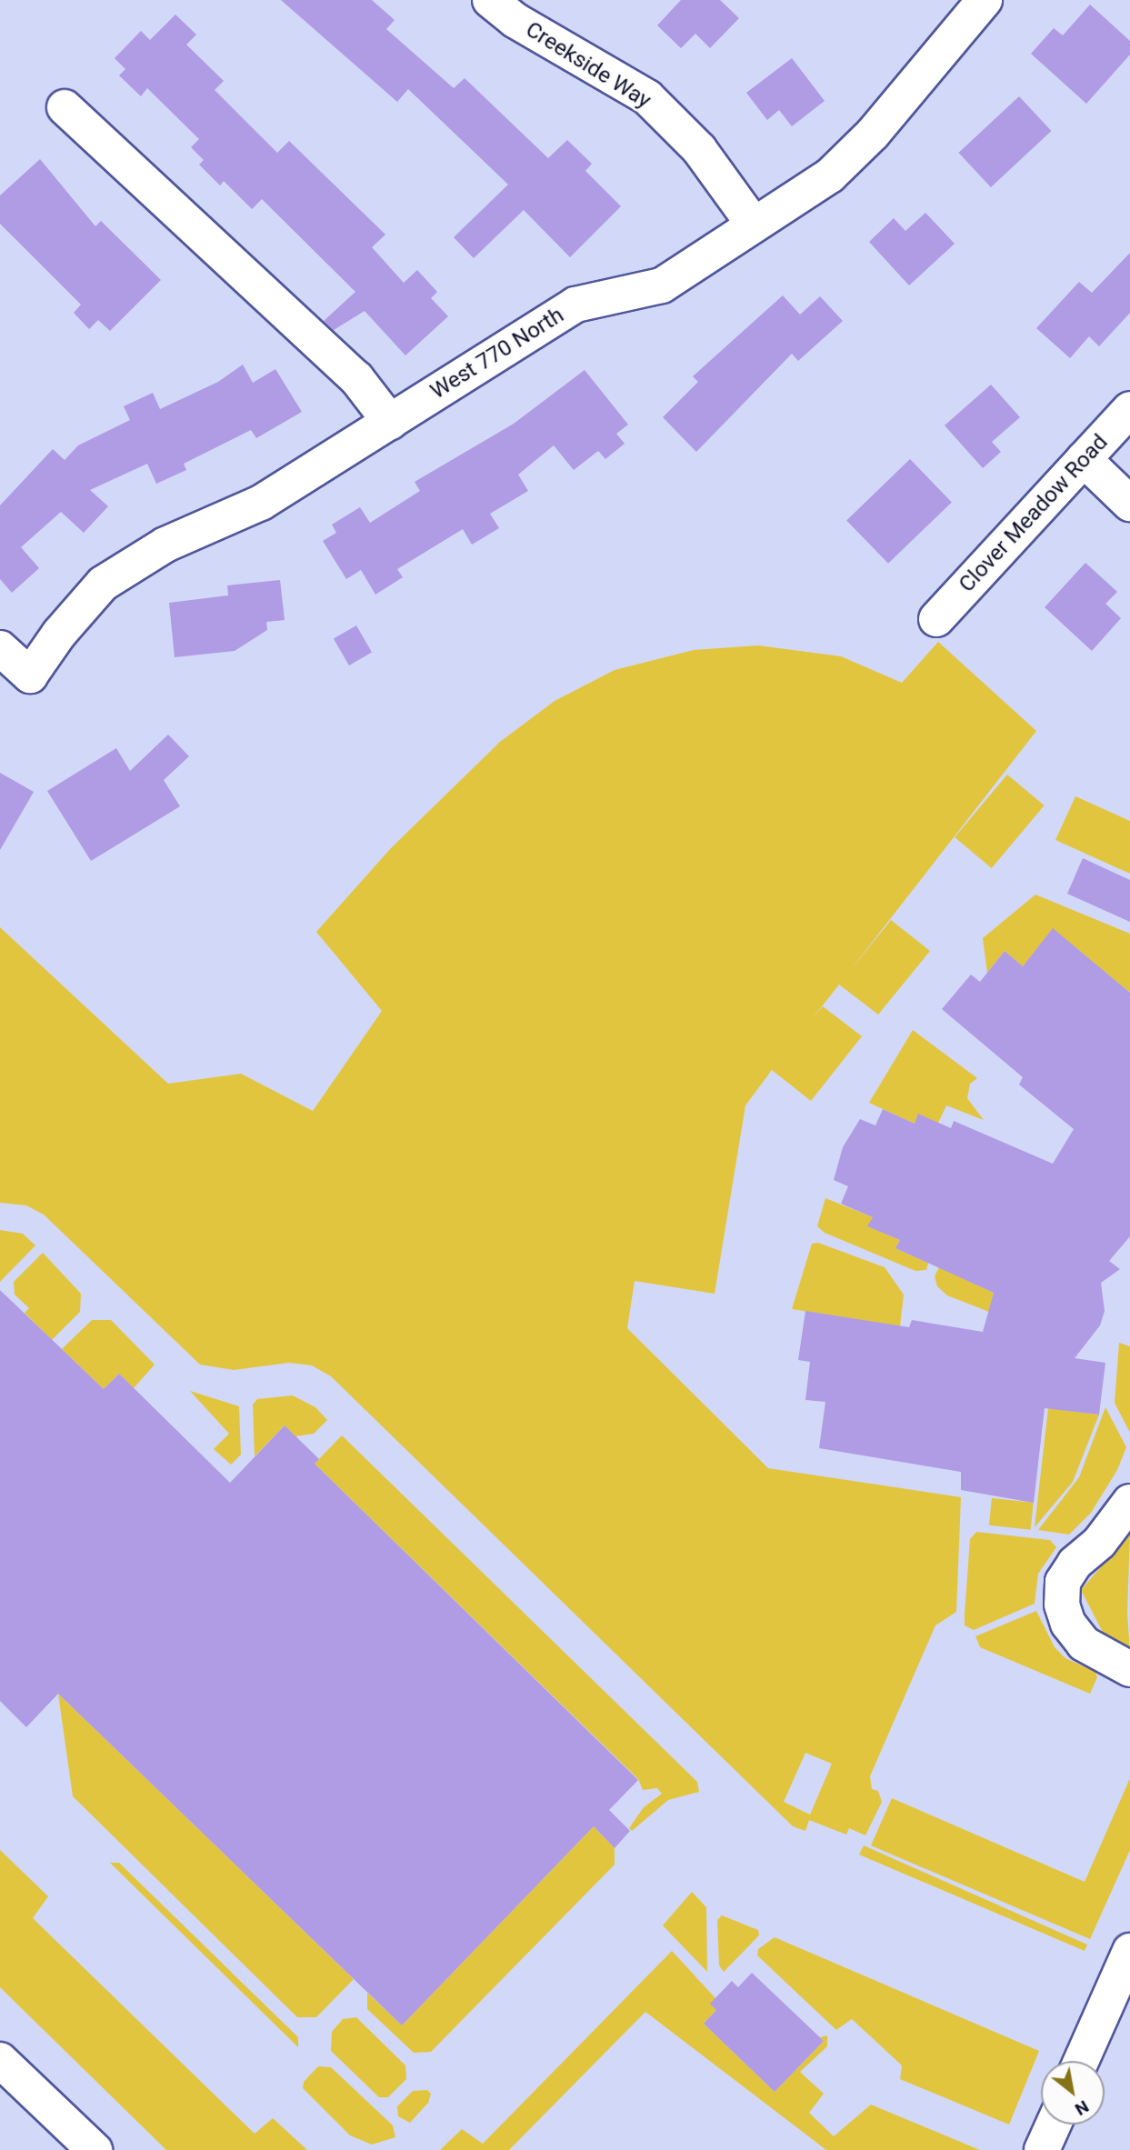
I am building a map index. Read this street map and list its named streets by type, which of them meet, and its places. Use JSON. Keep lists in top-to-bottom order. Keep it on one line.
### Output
{"streets":{"street":["Creekside Way","West 770 North","Clover Meadow Road"]},"crossings":[["Creekside Way","West 770 North"]],"north":"bottom right"}
